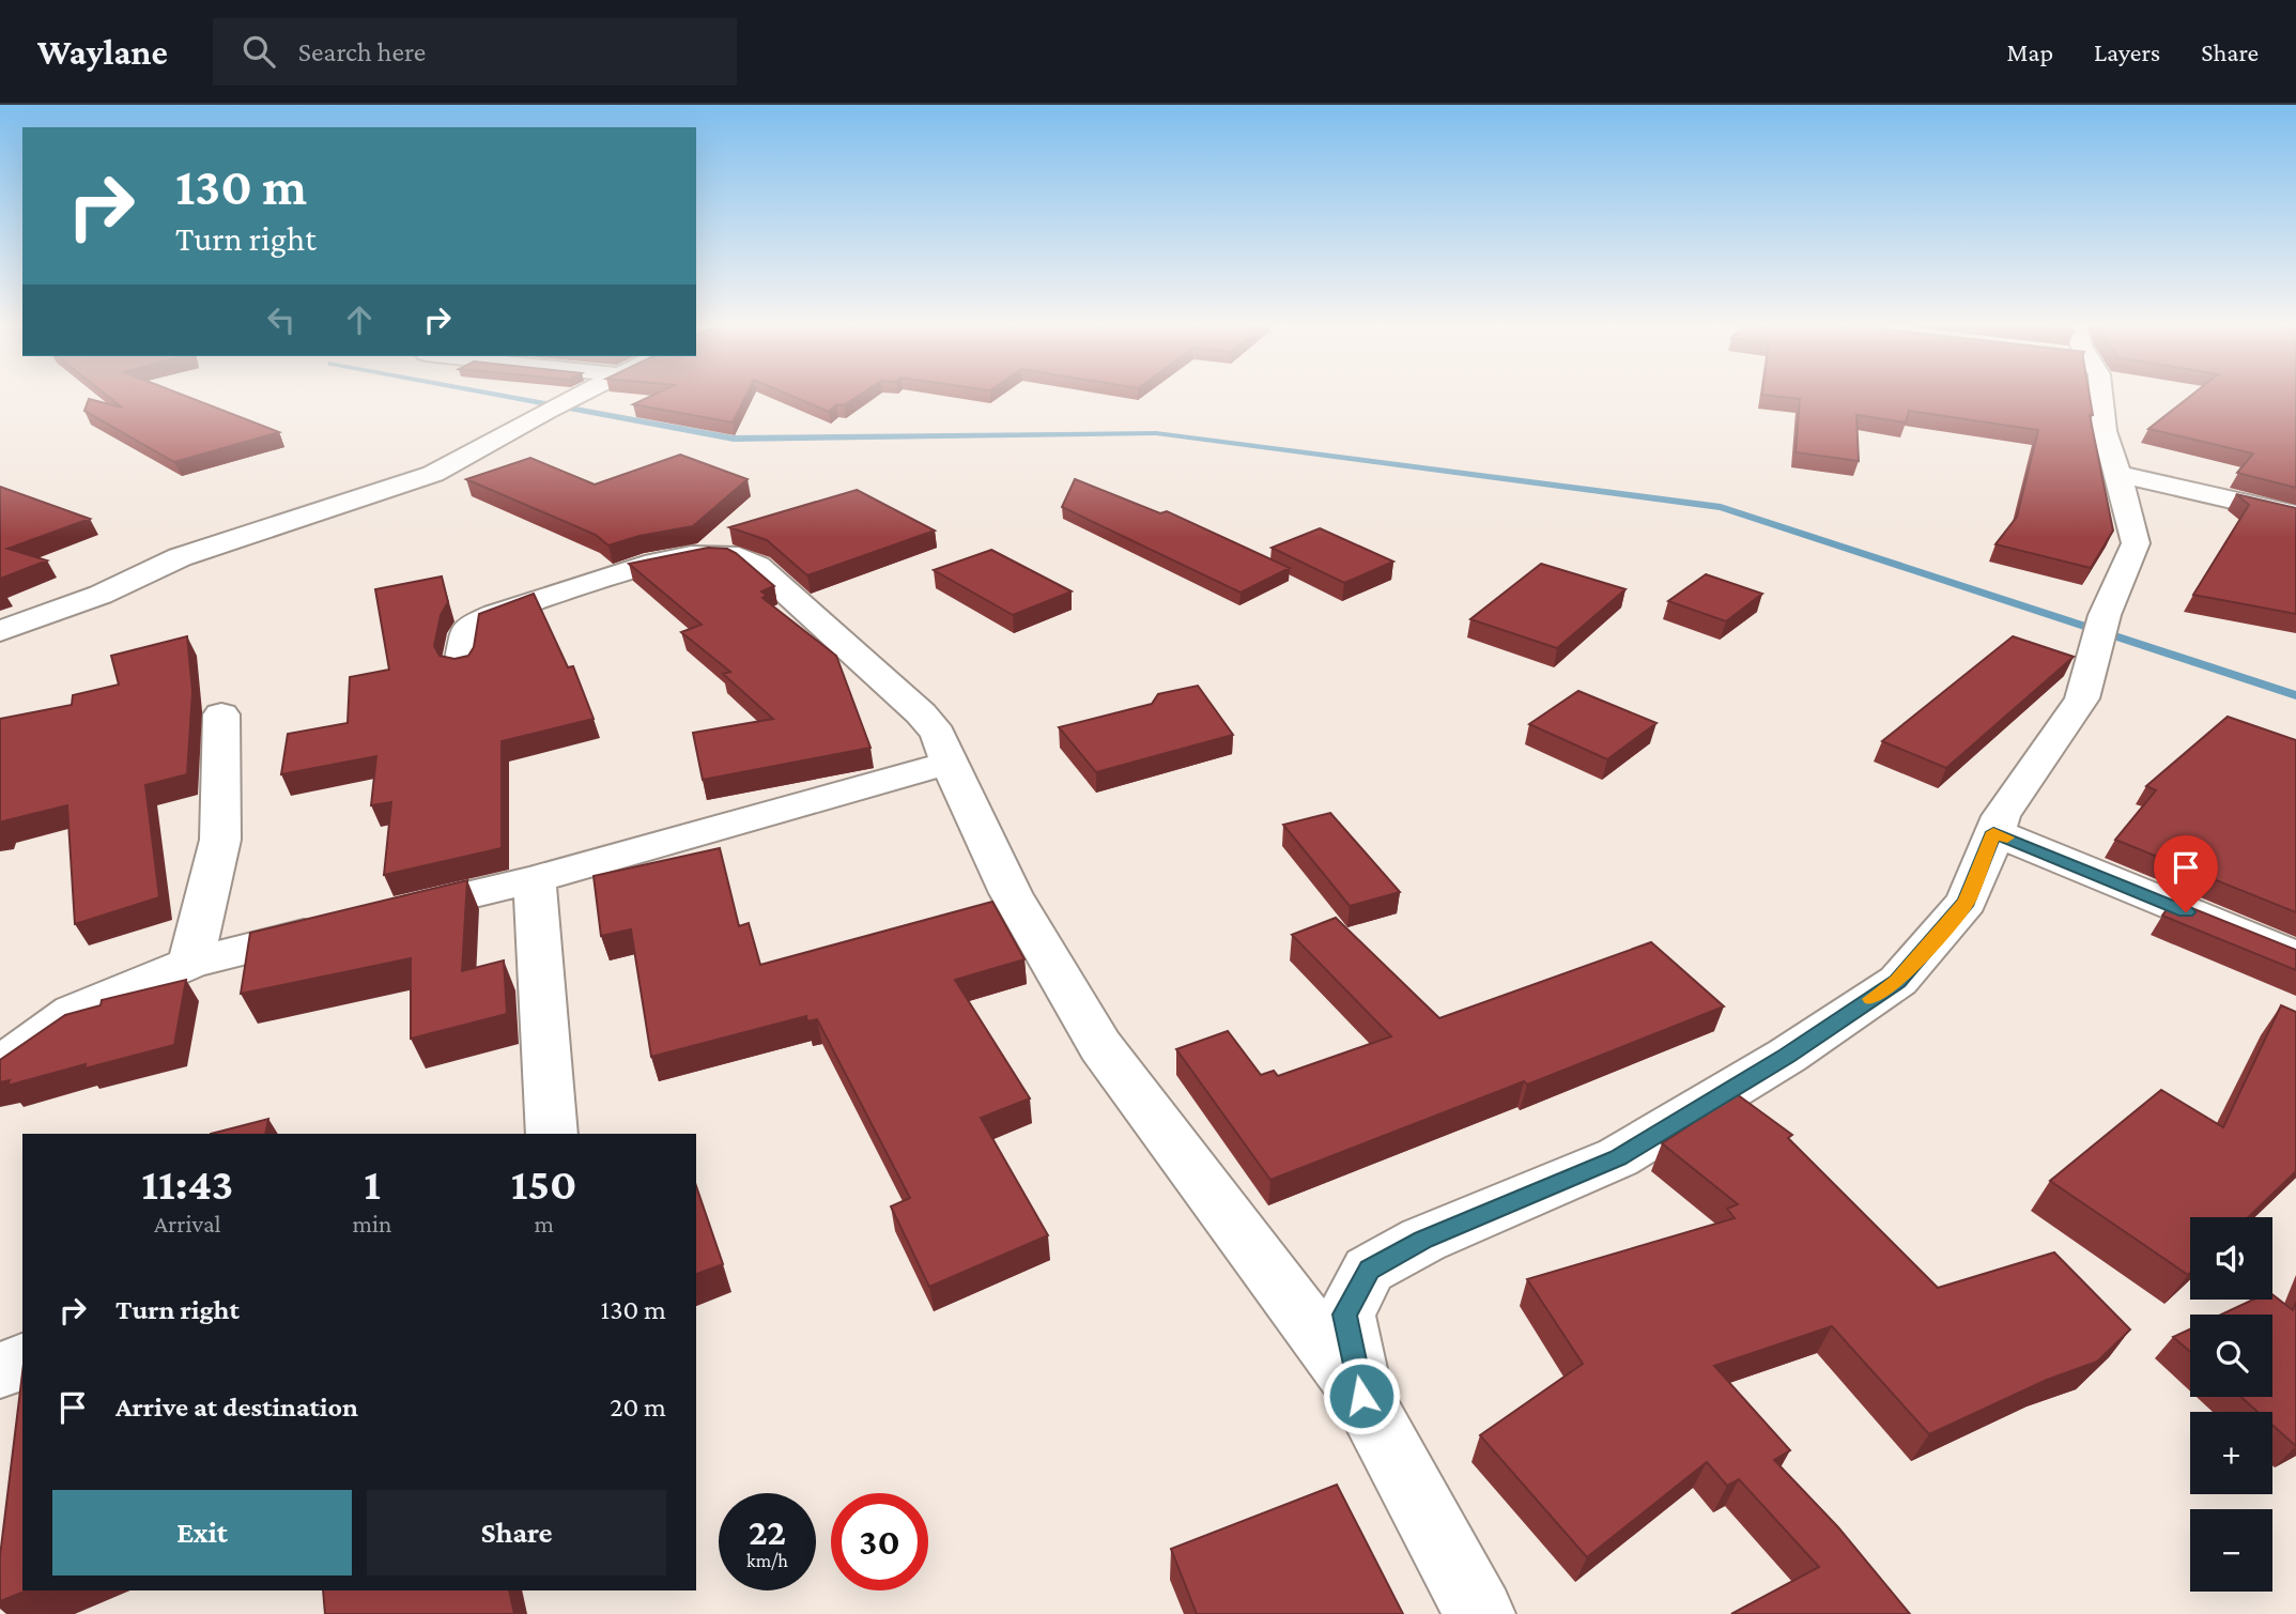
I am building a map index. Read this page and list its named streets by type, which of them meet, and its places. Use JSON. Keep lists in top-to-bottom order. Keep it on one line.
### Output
{"page":{"header":"Waylane","search":"Search here","nav":["Map","Layers","Share"],"turn":["130 m","Turn right"],"eta":["11:43","Arrival","1","min","150","m"],"map_buttons":["+","−"],"list":[{"name":"Turn right","value":"130 m"},{"name":"Arrive at destination","value":"20 m"}],"buttons":["Exit","Share"],"speed":"22 km/h","limit":"30"}}
